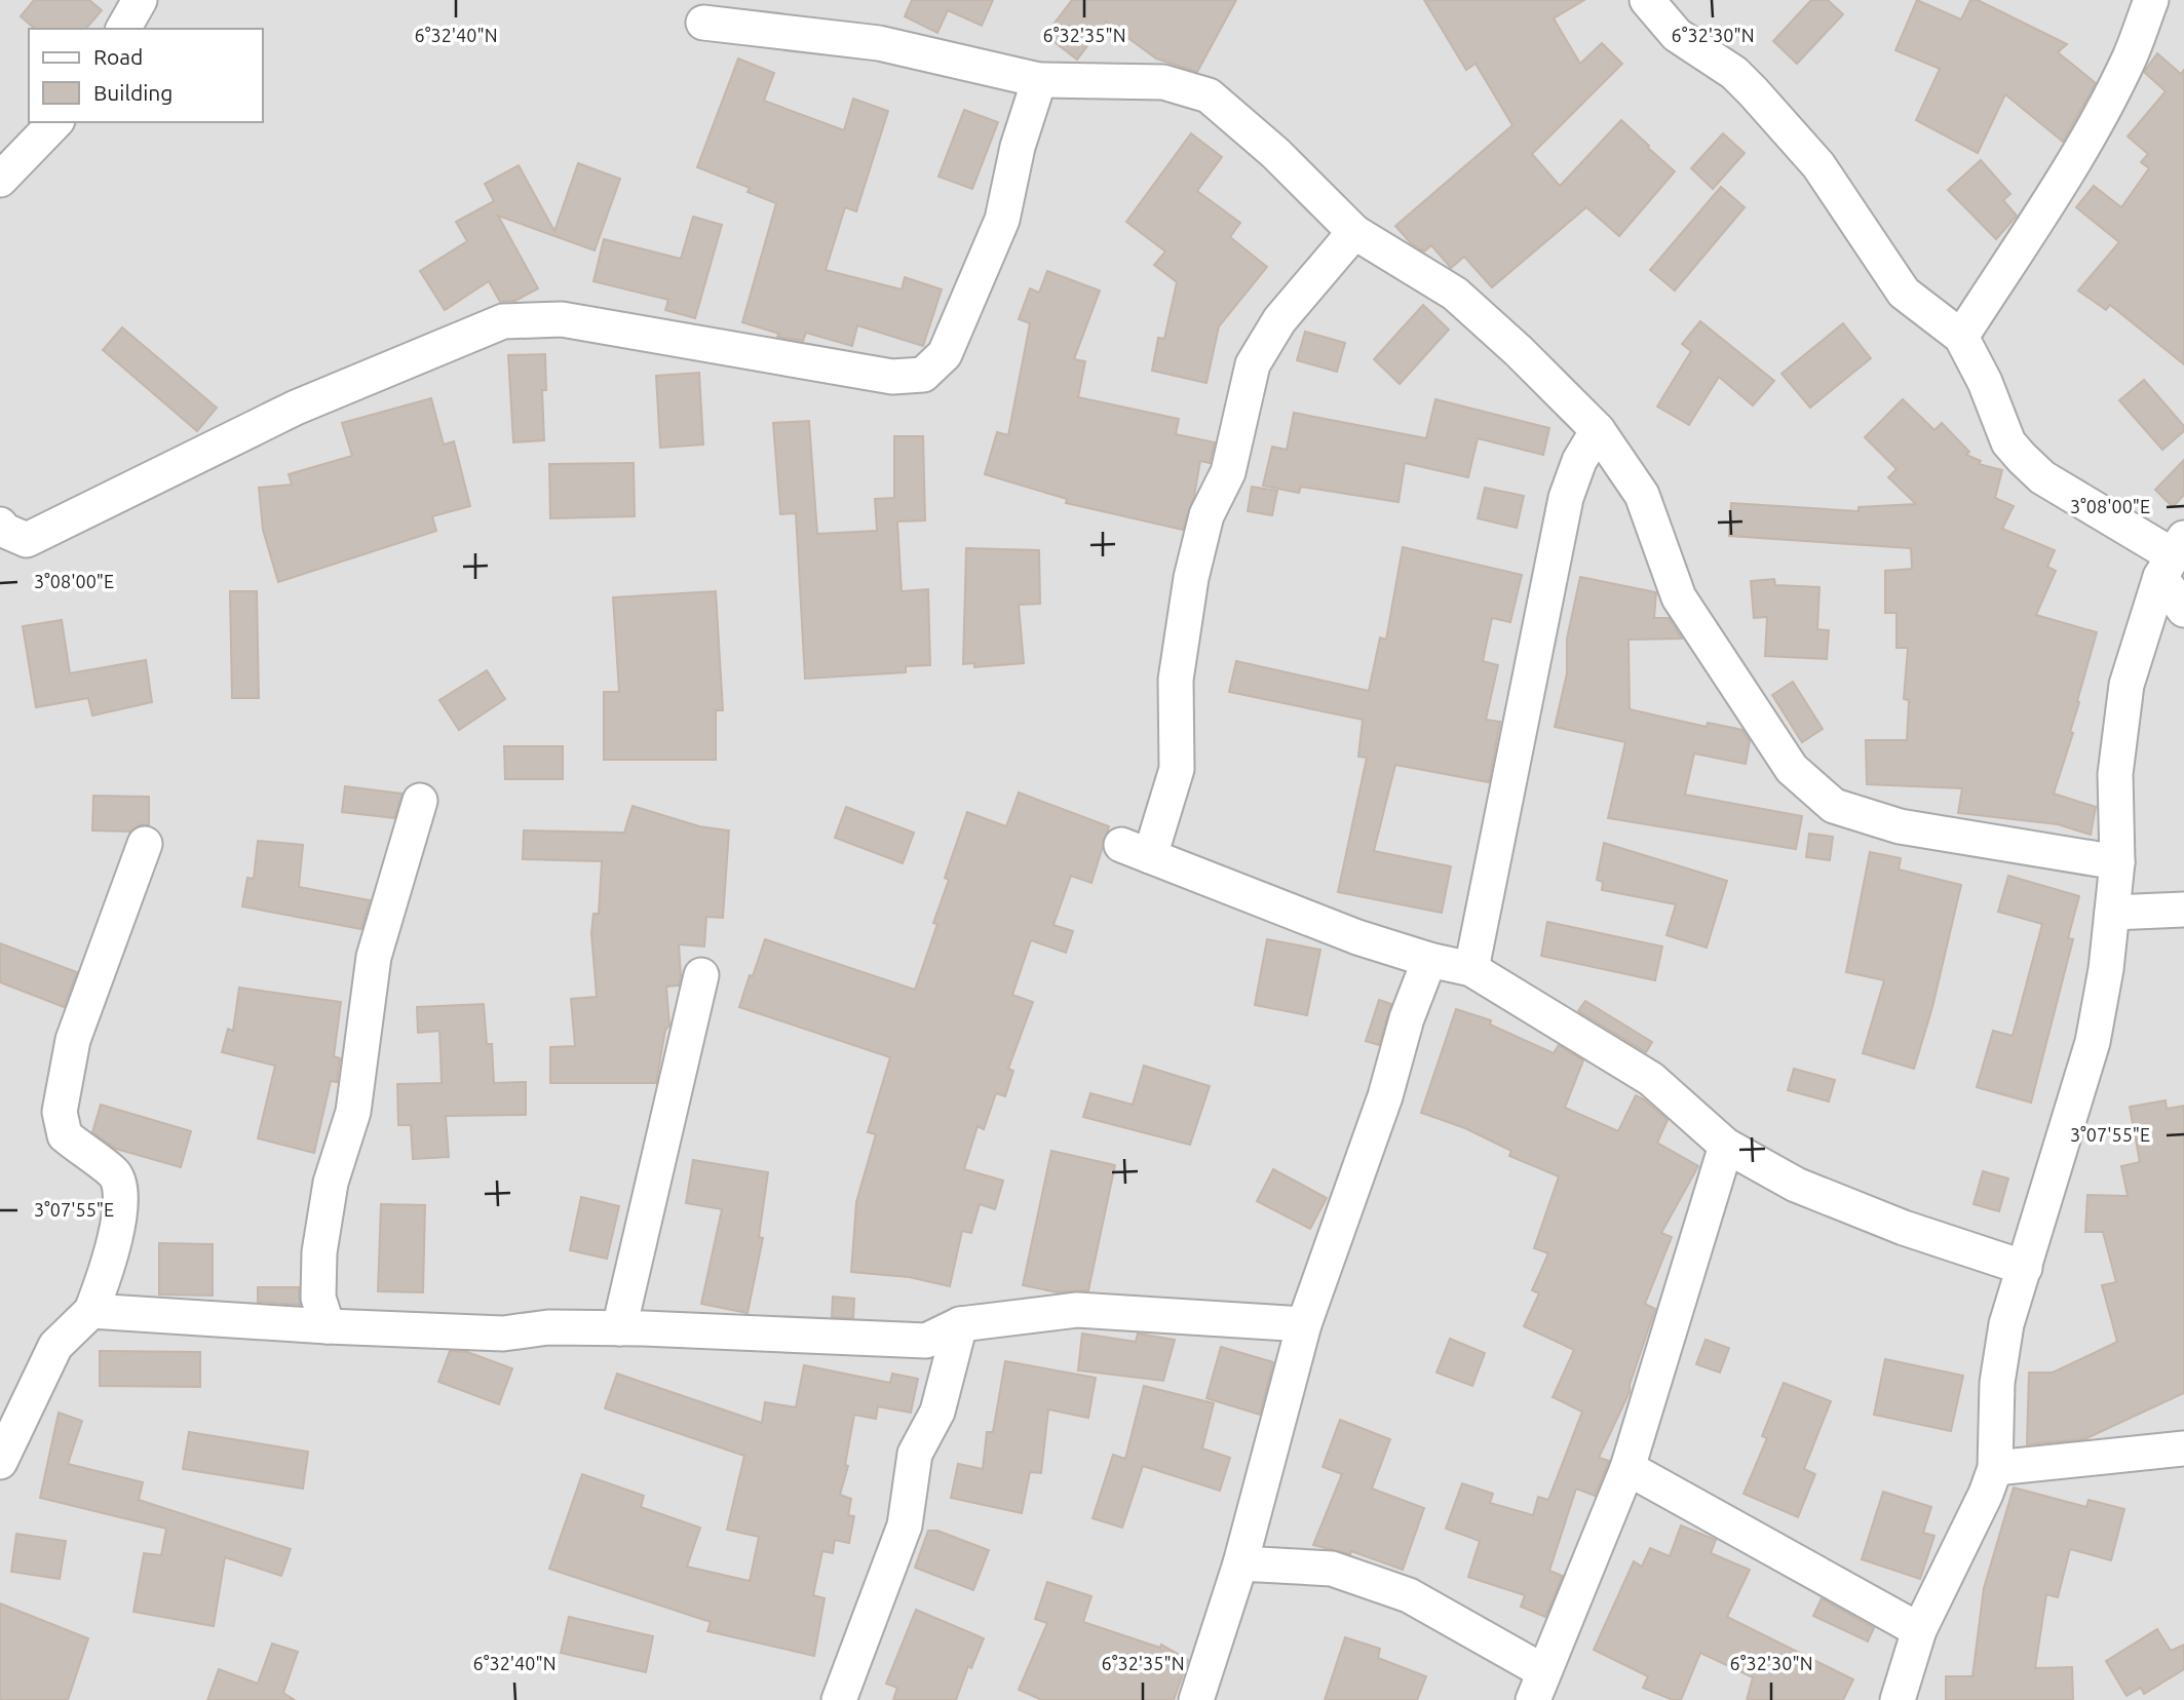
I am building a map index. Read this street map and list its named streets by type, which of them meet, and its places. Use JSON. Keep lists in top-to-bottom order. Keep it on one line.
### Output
{"legend":["Road","Building"],"coordinates":["6°32'40\"N","6°32'35\"N","6°32'30\"N","3°08'00\"E","3°07'55\"E"]}
